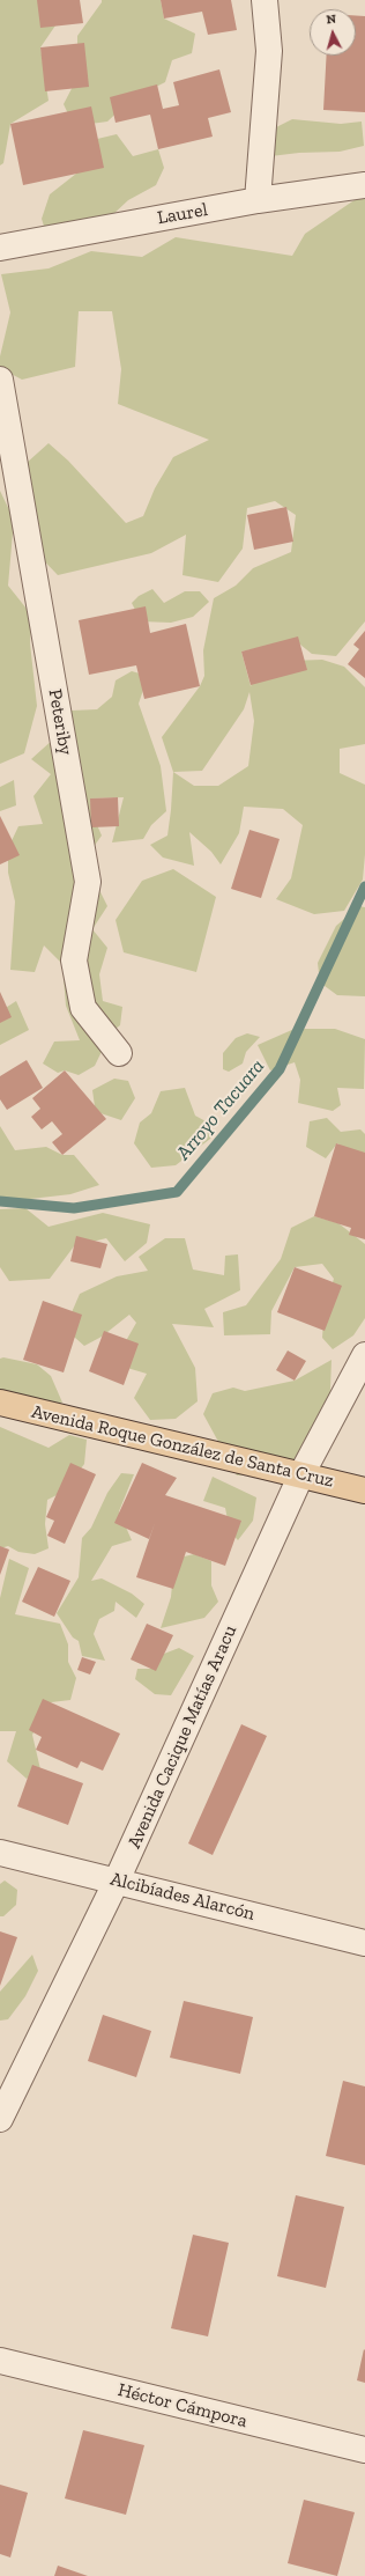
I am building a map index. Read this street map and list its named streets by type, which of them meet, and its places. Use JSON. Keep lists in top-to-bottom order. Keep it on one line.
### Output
{"streets":{"main road":["Avenida Roque González de Santa Cruz"],"street":["Laurel","Peteriby","Avenida Cacique Matías Aracu","Alcibíades Alarcón","Héctor Cámpora"]},"crossings":[["Avenida Roque González de Santa Cruz","Avenida Cacique Matías Aracu"],["Avenida Cacique Matías Aracu","Alcibíades Alarcón"]],"water":["Arroyo Tacuara"],"north":"top"}
